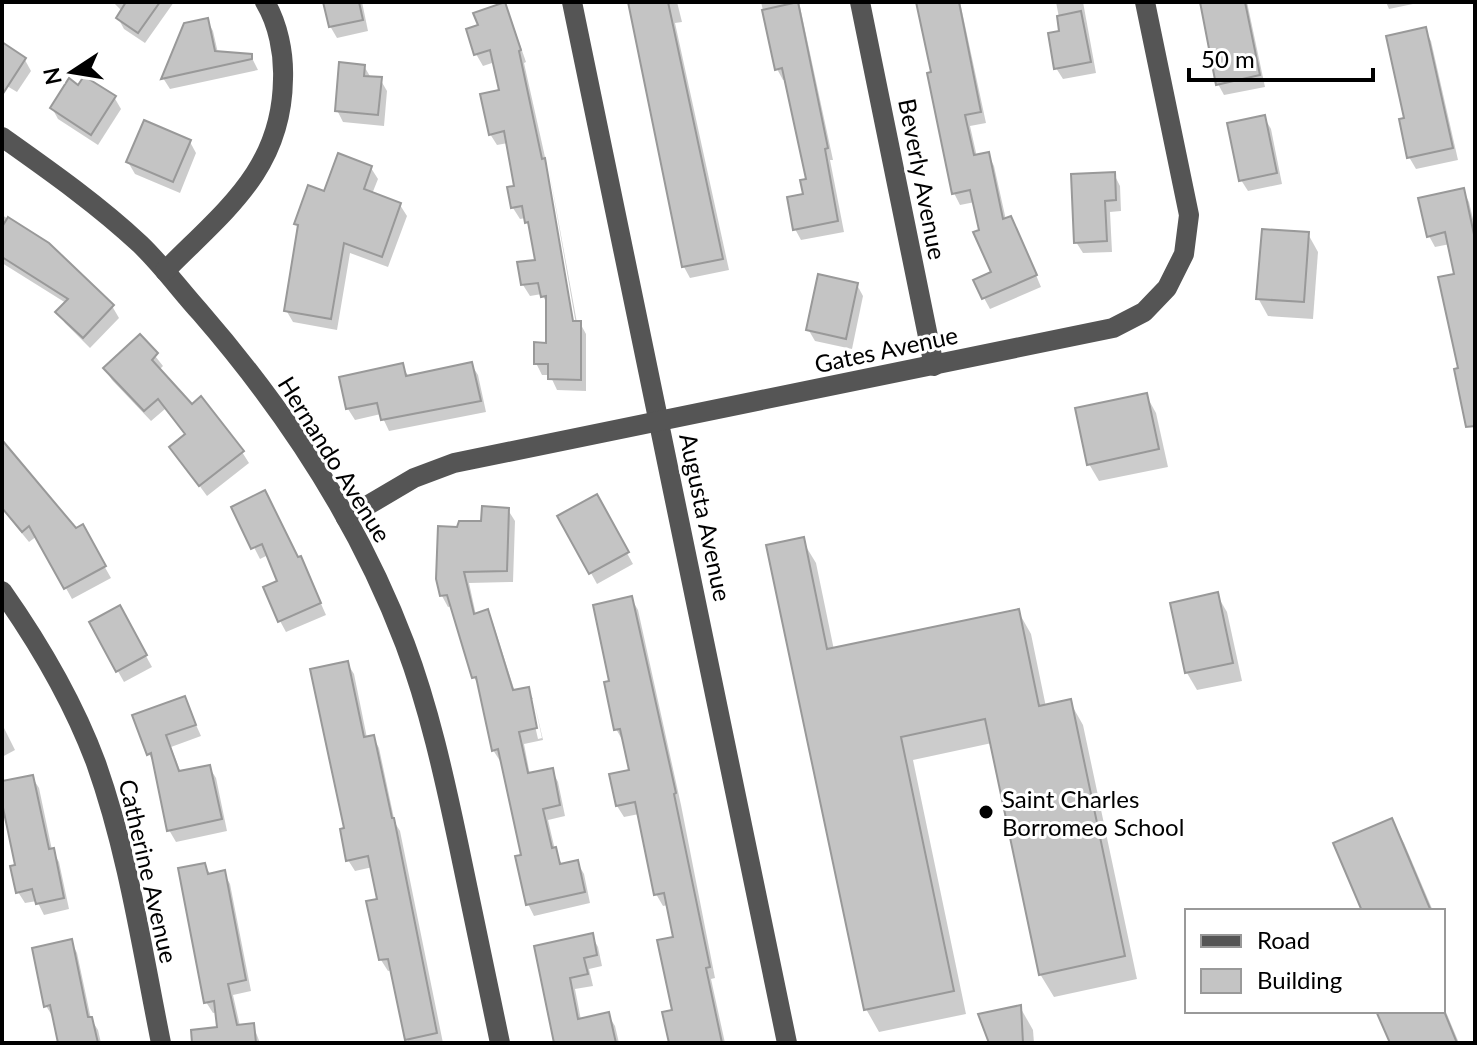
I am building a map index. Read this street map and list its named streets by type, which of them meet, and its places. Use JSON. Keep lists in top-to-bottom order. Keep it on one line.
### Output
{"streets":{"street":["Beverly Avenue","Gates Avenue","Hernando Avenue","Augusta Avenue","Catherine Avenue"]},"crossings":[["Beverly Avenue","Gates Avenue"],["Gates Avenue","Hernando Avenue"],["Gates Avenue","Augusta Avenue"]],"places":["Saint Charles Borromeo School"],"legend":["Road","Building"],"scale_bar":"50 m","north":"left"}
